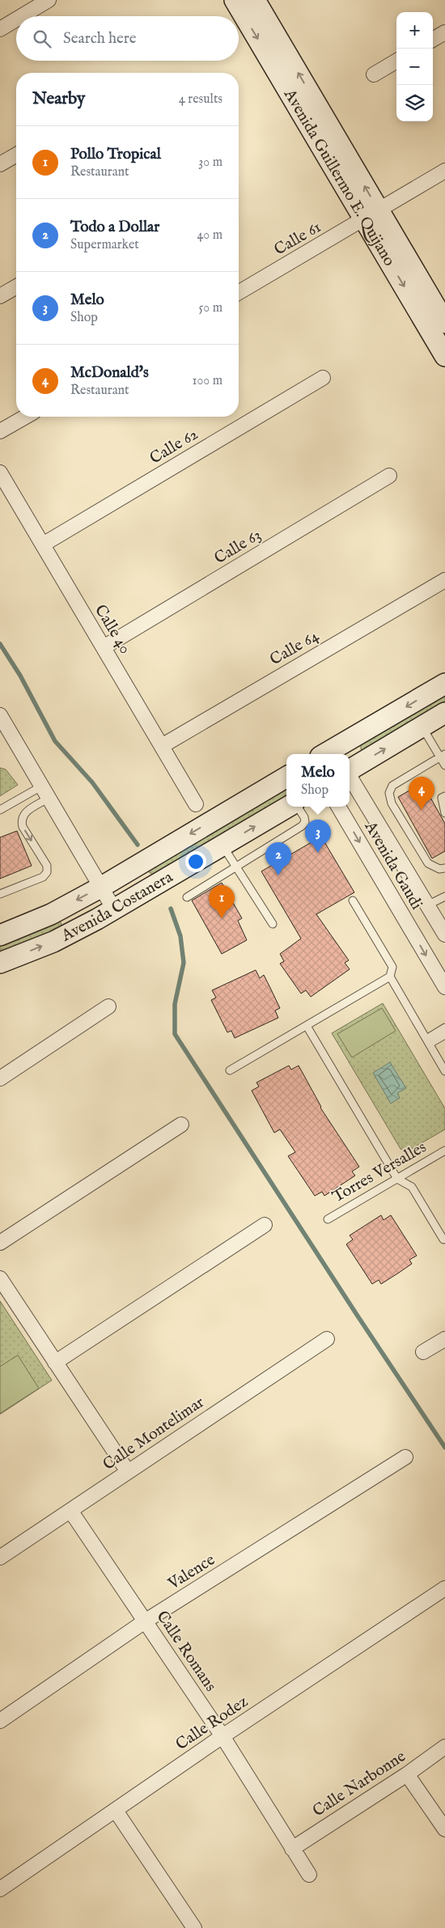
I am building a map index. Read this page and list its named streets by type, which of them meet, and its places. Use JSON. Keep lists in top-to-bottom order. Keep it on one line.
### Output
{"streets":{"street":["Avenida Guillermo E. Quijano","Calle 61","Calle 62","Calle 63","Calle 40","Calle 64","Avenida Gaudi","Avenida Costanera","Calle Montelimar","Valence","Calle Romans","Calle Rodez","Calle Narbonne"],"lane":["Torres Versalles"]},"crossings":[["Avenida Guillermo E. Quijano","Calle 61"],["Calle 62","Calle 40"],["Calle 63","Calle 40"],["Calle 40","Calle 64"],["Calle Montelimar","Calle Romans"],["Valence","Calle Romans"],["Calle Romans","Calle Rodez"],["Calle Romans","Calle Narbonne"]],"page":{"map_buttons":["+","−"],"search":"Search here","heading":["Nearby","4 results"],"list":[{"mark":"1","name":"Pollo Tropical","note":"Restaurant","value":"30 m"},{"mark":"2","name":"Todo a Dollar","note":"Supermarket","value":"40 m"},{"mark":"3","name":"Melo","note":"Shop","value":"50 m"},{"mark":"4","name":"McDonald's","note":"Restaurant","value":"100 m"}],"popup":["Melo","Shop"],"pins":["4","3","2","1"]}}
